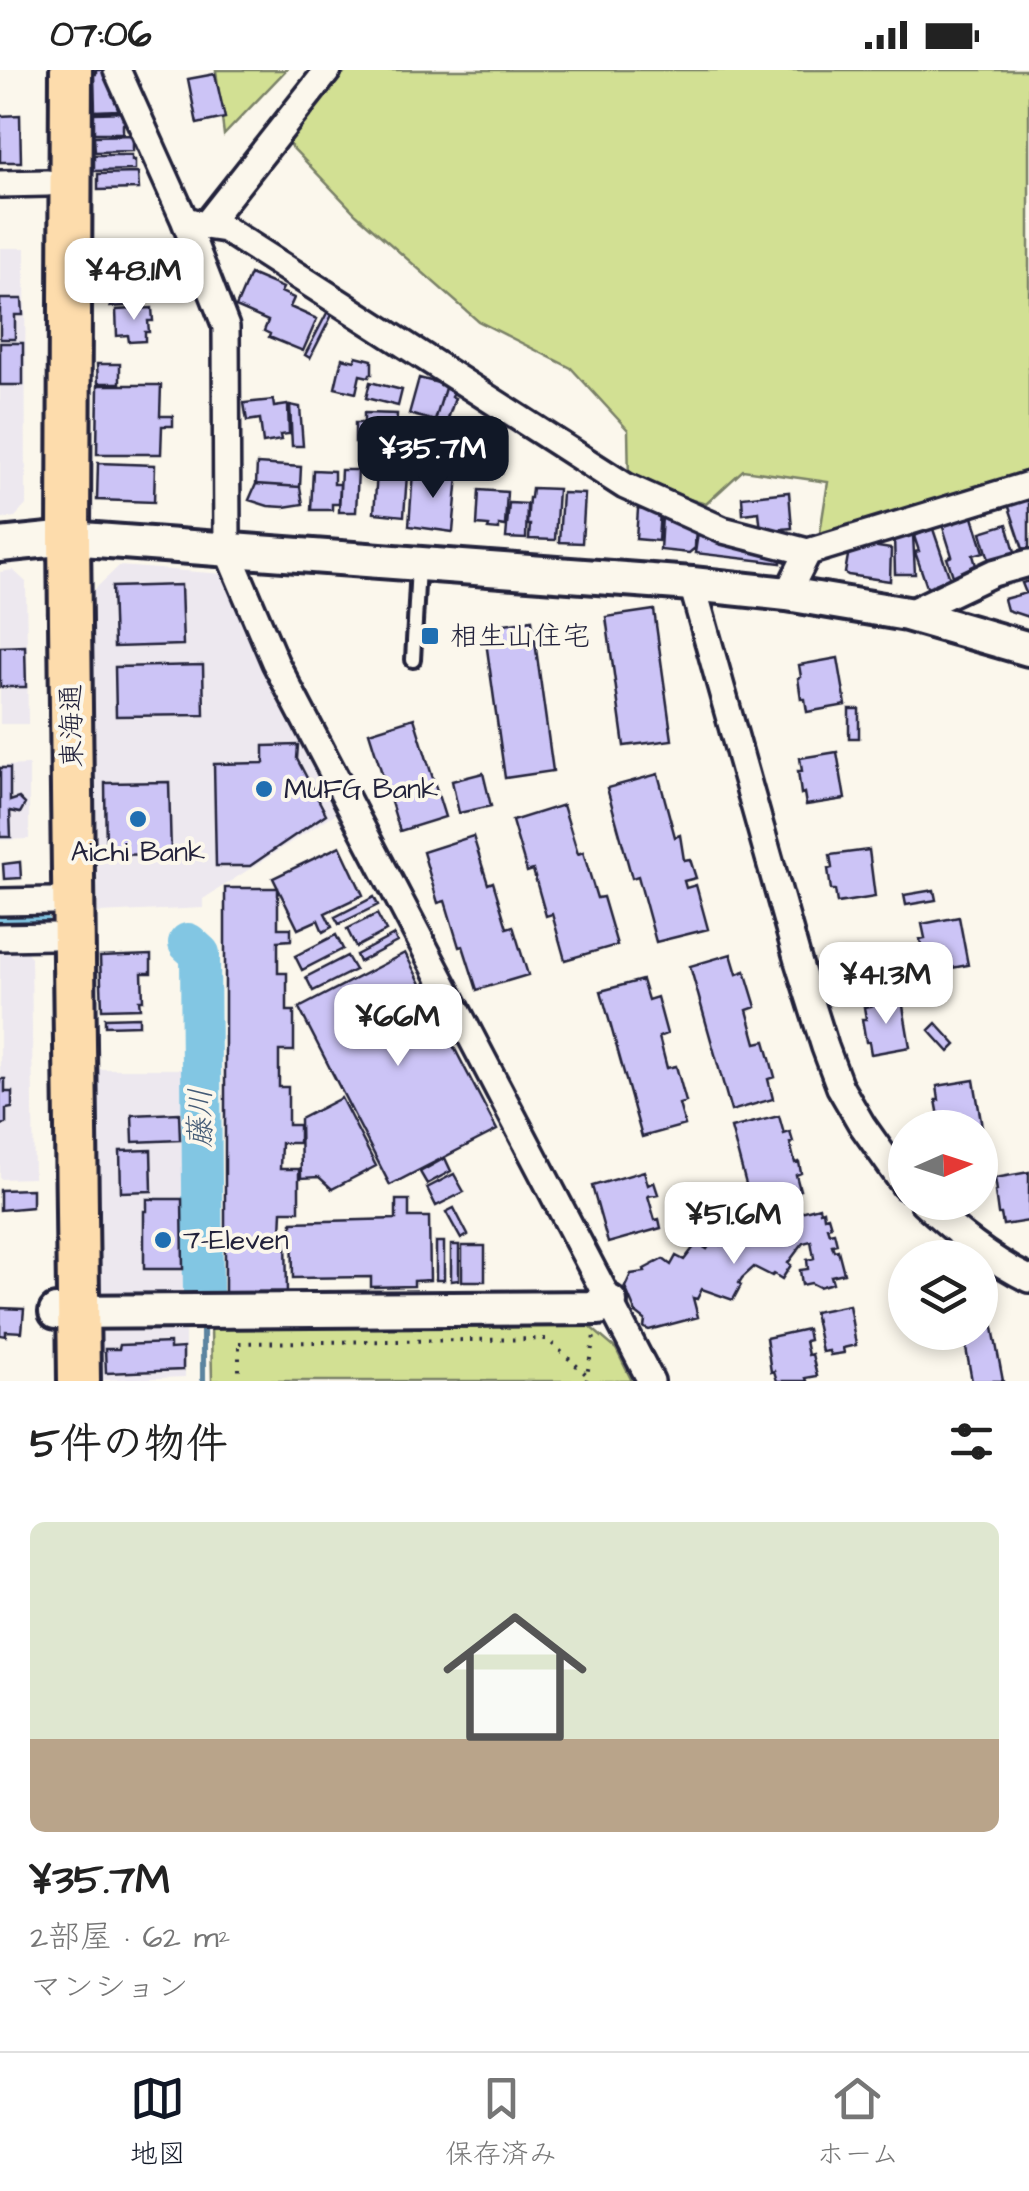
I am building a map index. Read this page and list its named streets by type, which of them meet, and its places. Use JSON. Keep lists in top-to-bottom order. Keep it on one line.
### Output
{"streets":{"main road":["東海通"]},"water":["藤川"],"places":{"transit":["相生山住宅"],"other":["MUFG Bank","Aichi Bank","7-Eleven"]},"north":"right","page":{"status":"07:06","price":["¥48.1M","¥35.7M","¥41.3M","¥66M","¥51.6M"],"heading":"5件の物件","list":[{"name":"¥35.7M","note":"2部屋 · 62 m² · マンション"}],"tabs":["地図","保存済み","ホーム"]}}
